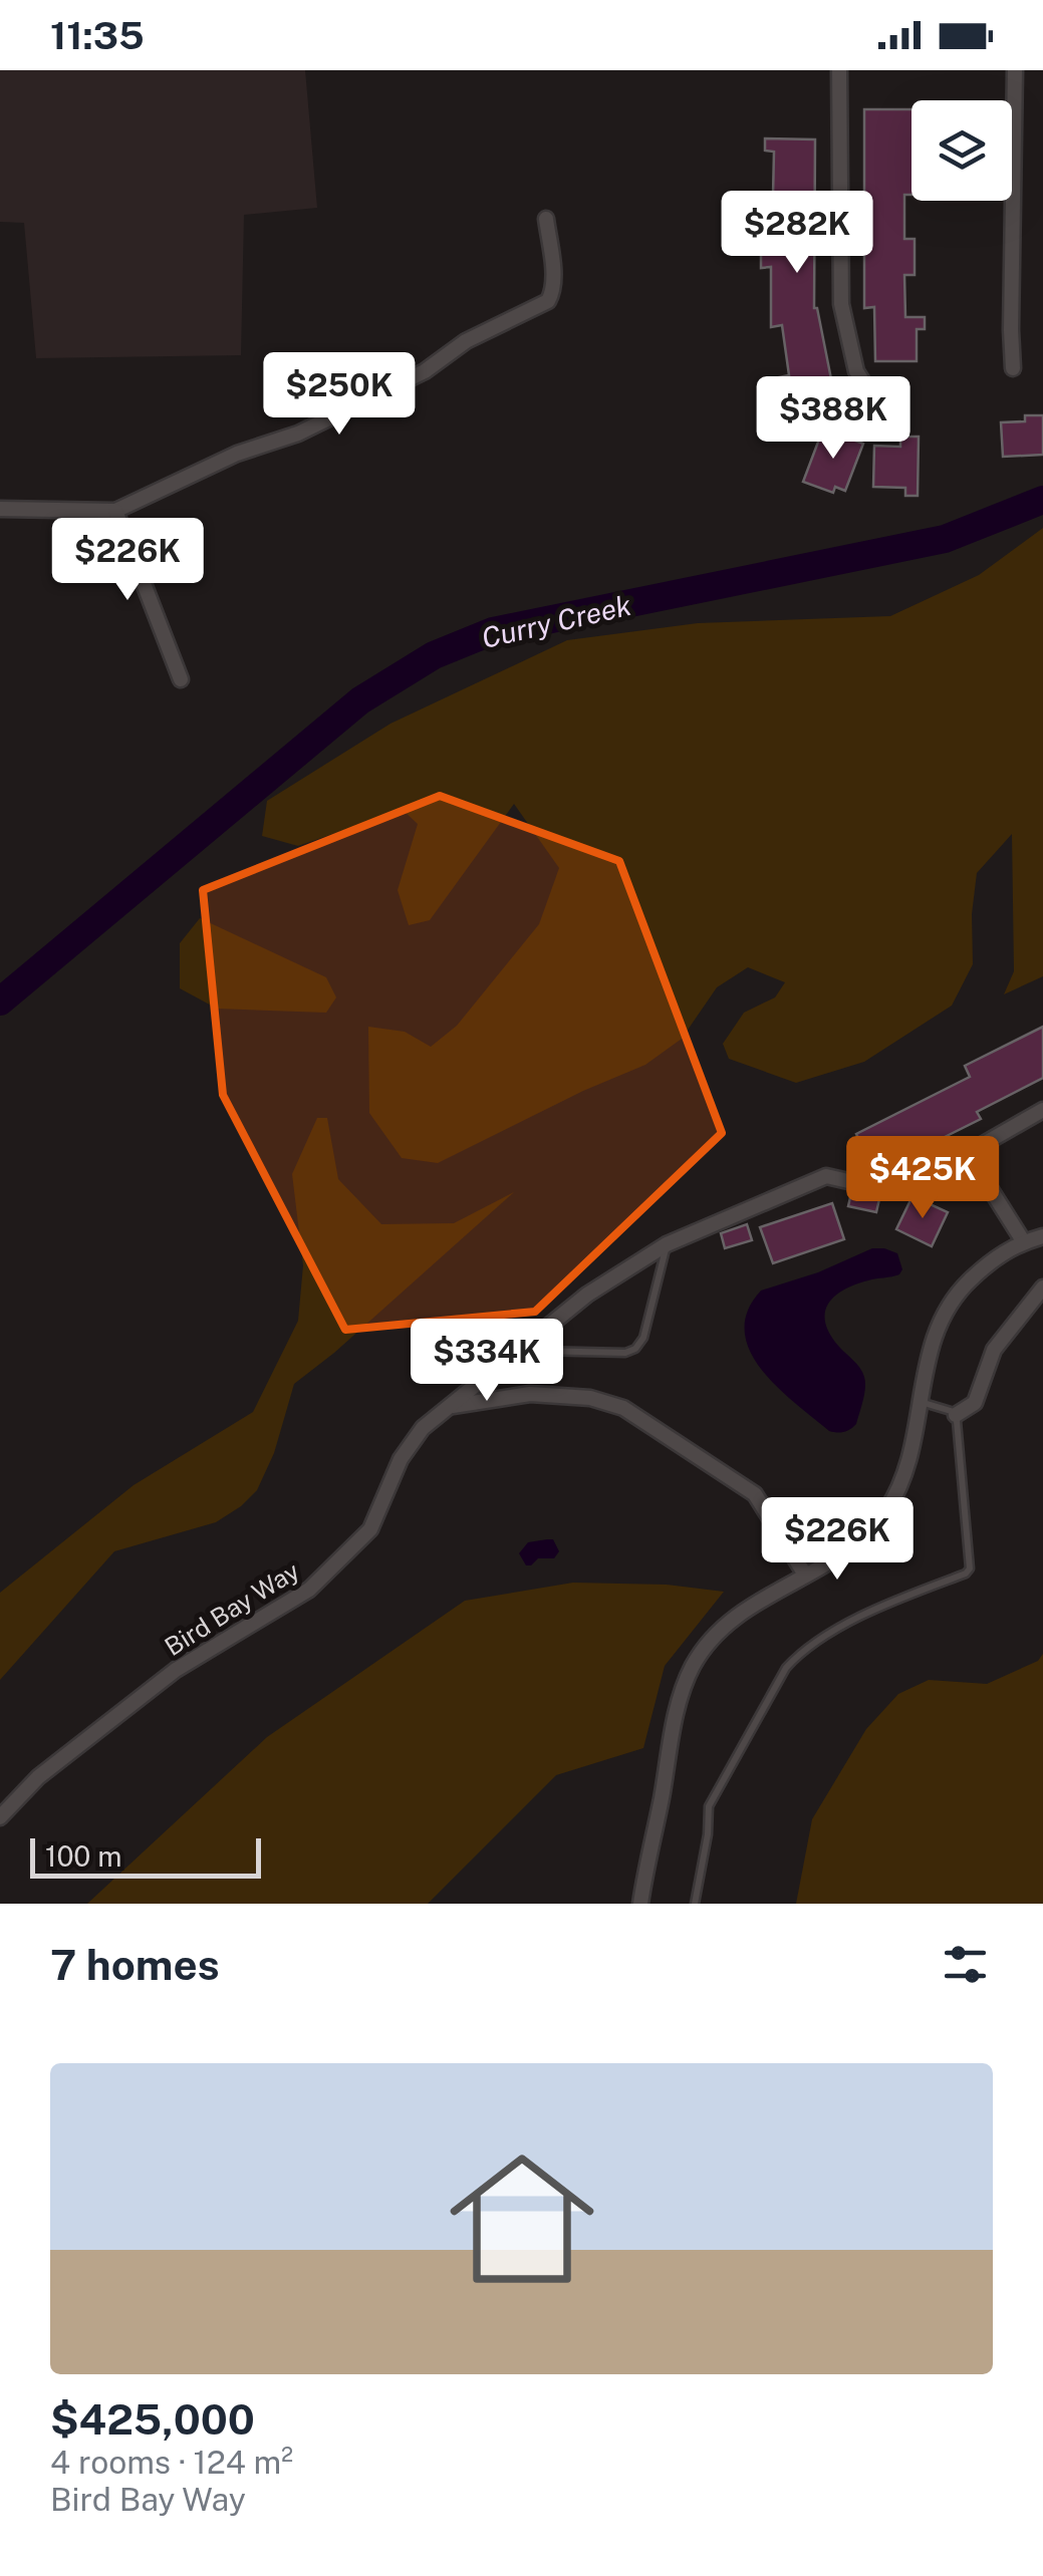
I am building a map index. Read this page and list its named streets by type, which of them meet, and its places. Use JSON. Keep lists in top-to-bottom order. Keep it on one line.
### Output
{"streets":{"street":["Bird Bay Way"]},"water":["Curry Creek"],"scale_bar":"100 m","page":{"status":"11:35","price":["$282K","$250K","$388K","$226K","$425K","$334K","$226K"],"scale":"100 m","heading":"7 homes","list":[{"name":"$425,000","note":"4 rooms · 124 m² · Bird Bay Way"}]}}
